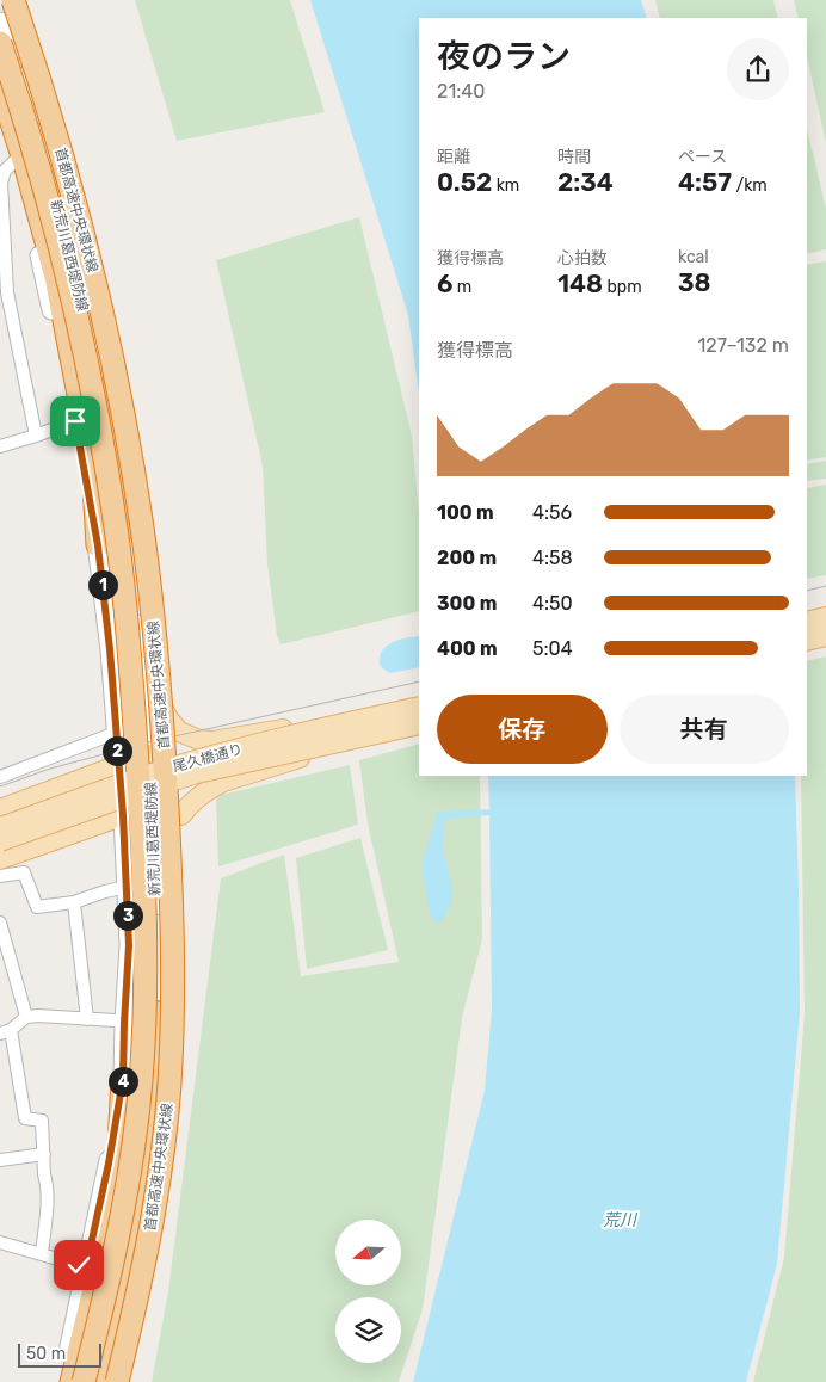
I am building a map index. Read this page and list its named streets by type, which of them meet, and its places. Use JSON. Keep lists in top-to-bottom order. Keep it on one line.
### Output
{"streets":{"highway":["首都高速中央環状線"],"main road":["新荒川葛西堤防線","尾久橋通り"]},"water":["荒川"],"scale_bar":"50 m","north":"left","page":{"heading":["夜のラン","21:40"],"stats":[["距離","0.52 km"],["時間","2:34"],["ペース","4:57 /km"],["獲得標高","6 m"],["心拍数","148 bpm"],["kcal","38"]],"chart":["獲得標高","127–132 m"],"list":[{"name":"100 m","note":"4:56"},{"name":"200 m","note":"4:58"},{"name":"300 m","note":"4:50"},{"name":"400 m","note":"5:04"}],"pins":["1","2","3","4"],"buttons":["保存","共有"],"scale":"50 m"}}
